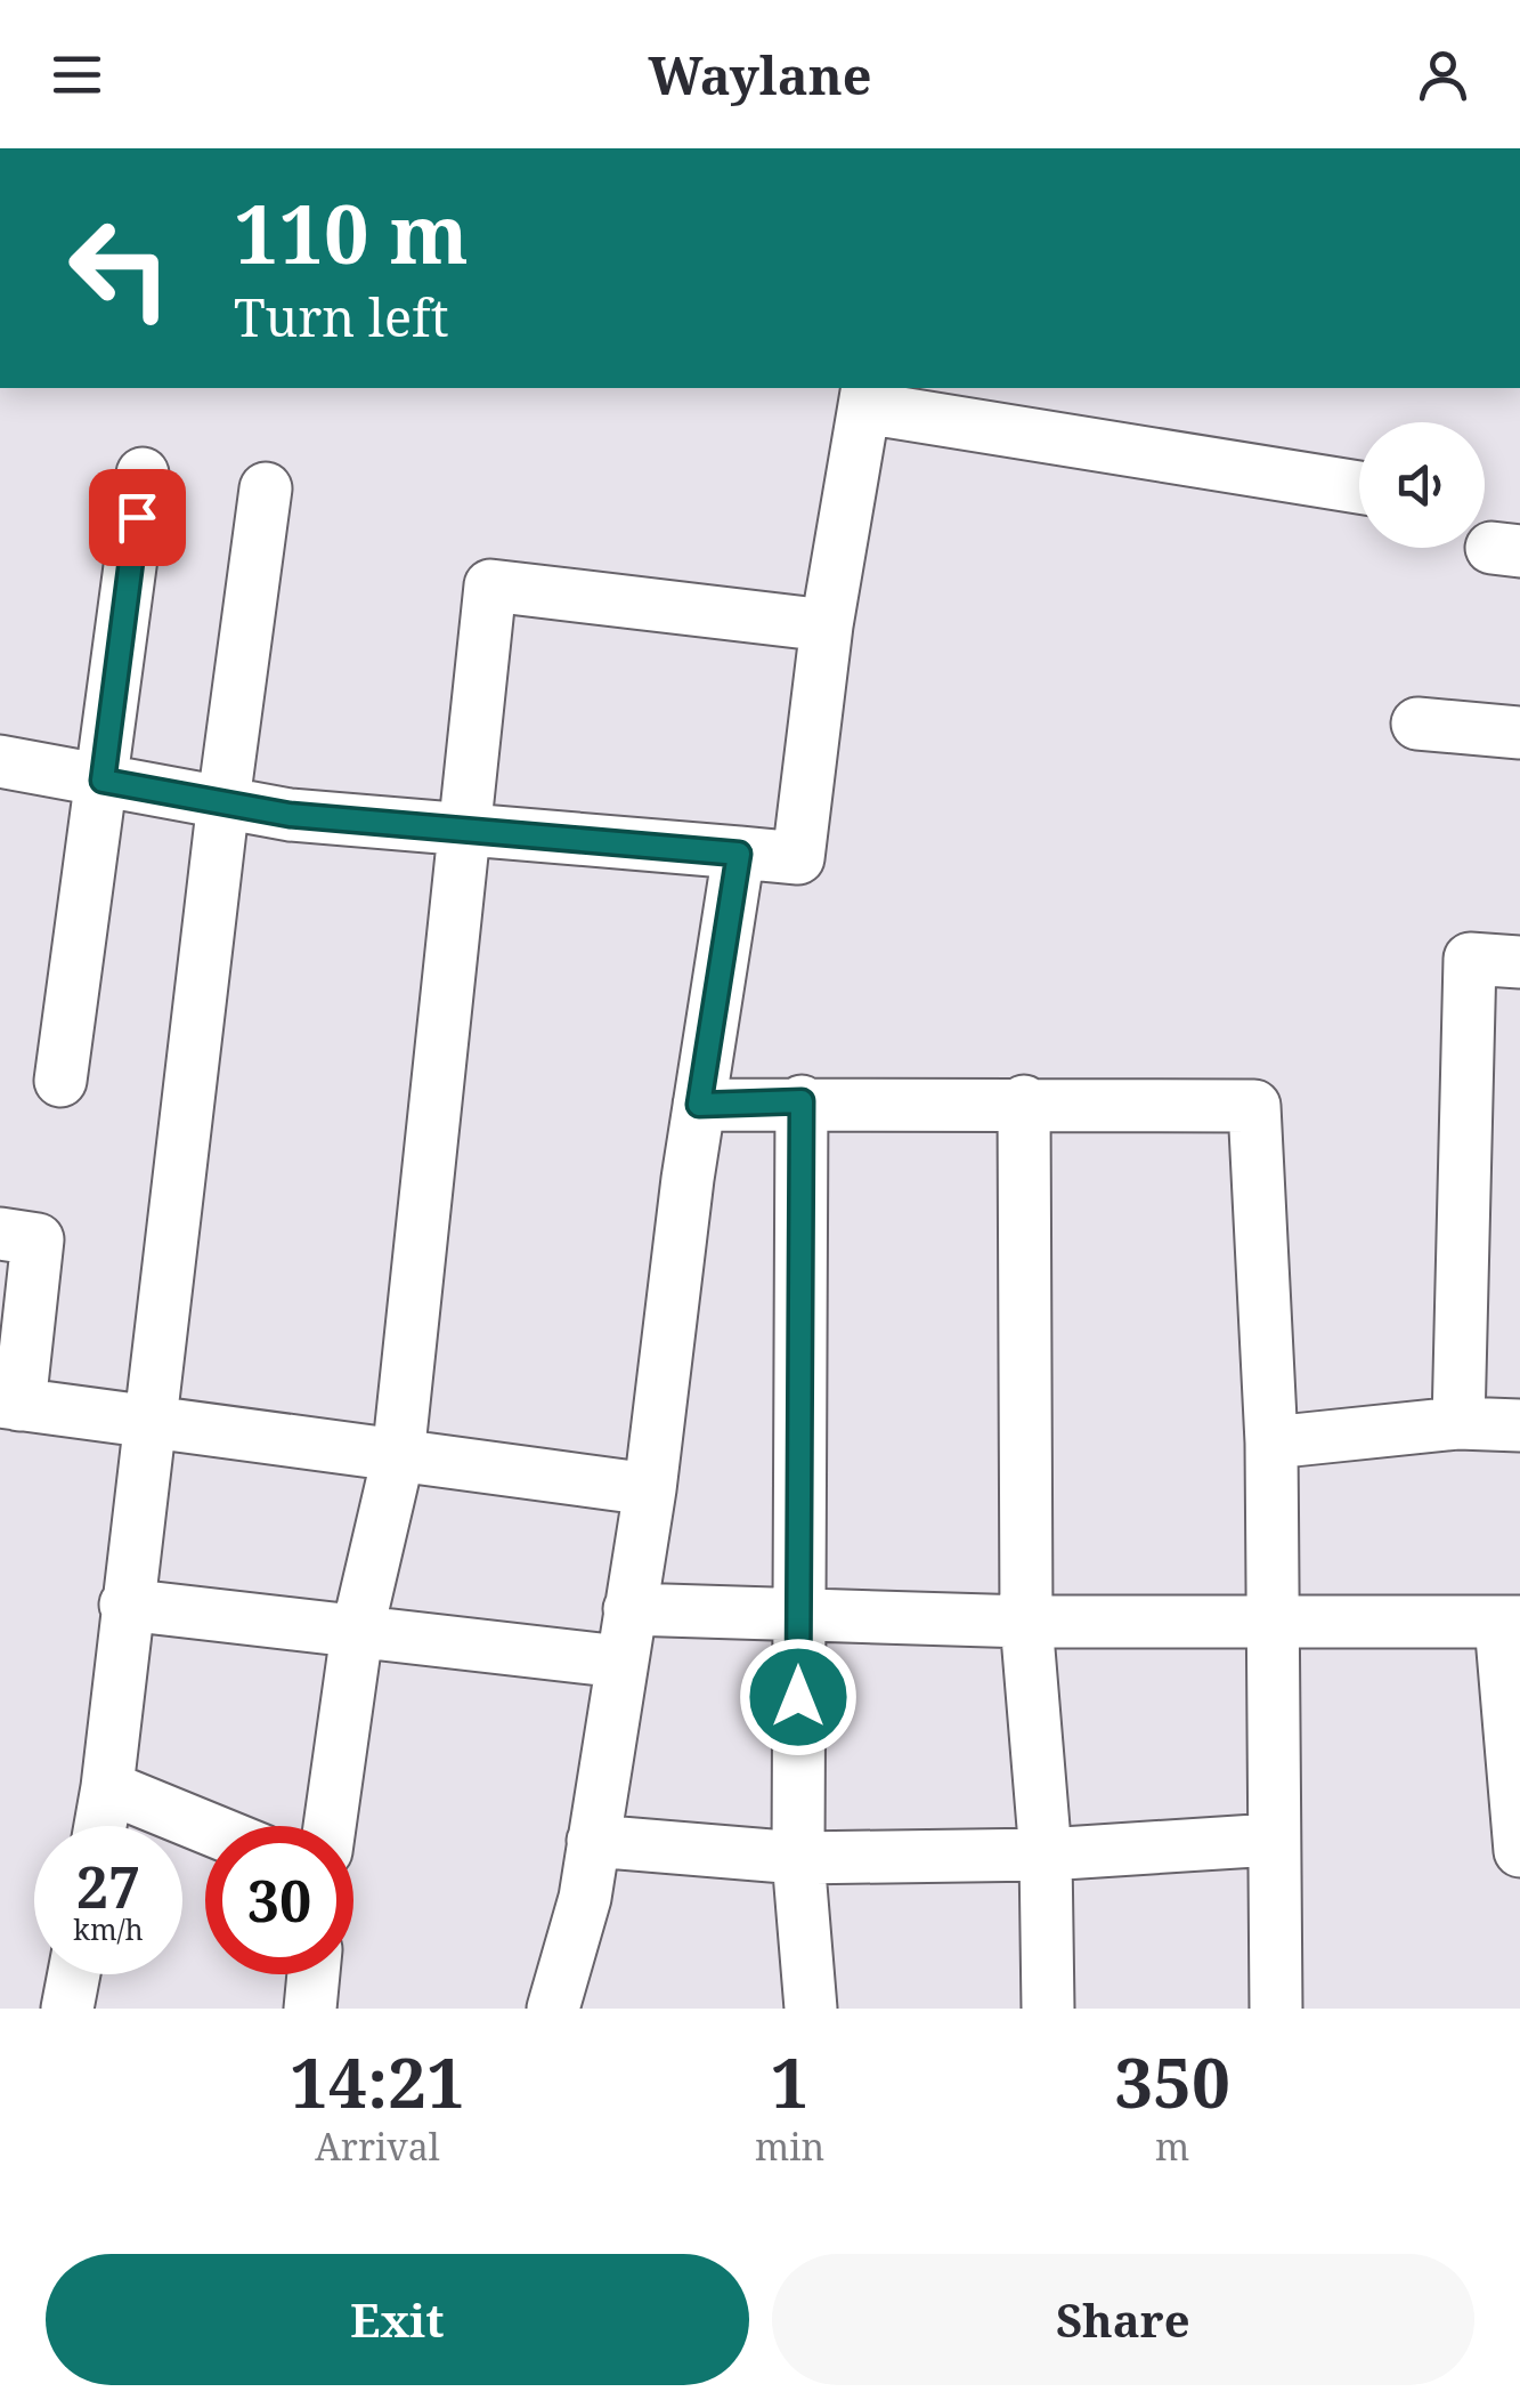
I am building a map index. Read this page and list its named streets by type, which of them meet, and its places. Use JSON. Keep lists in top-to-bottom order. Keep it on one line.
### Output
{"page":{"header":"Waylane","turn":["110 m","Turn left"],"speed":"27 km/h","limit":"30","eta":["14:21","Arrival","1","min","350","m"],"buttons":["Exit","Share"]}}
